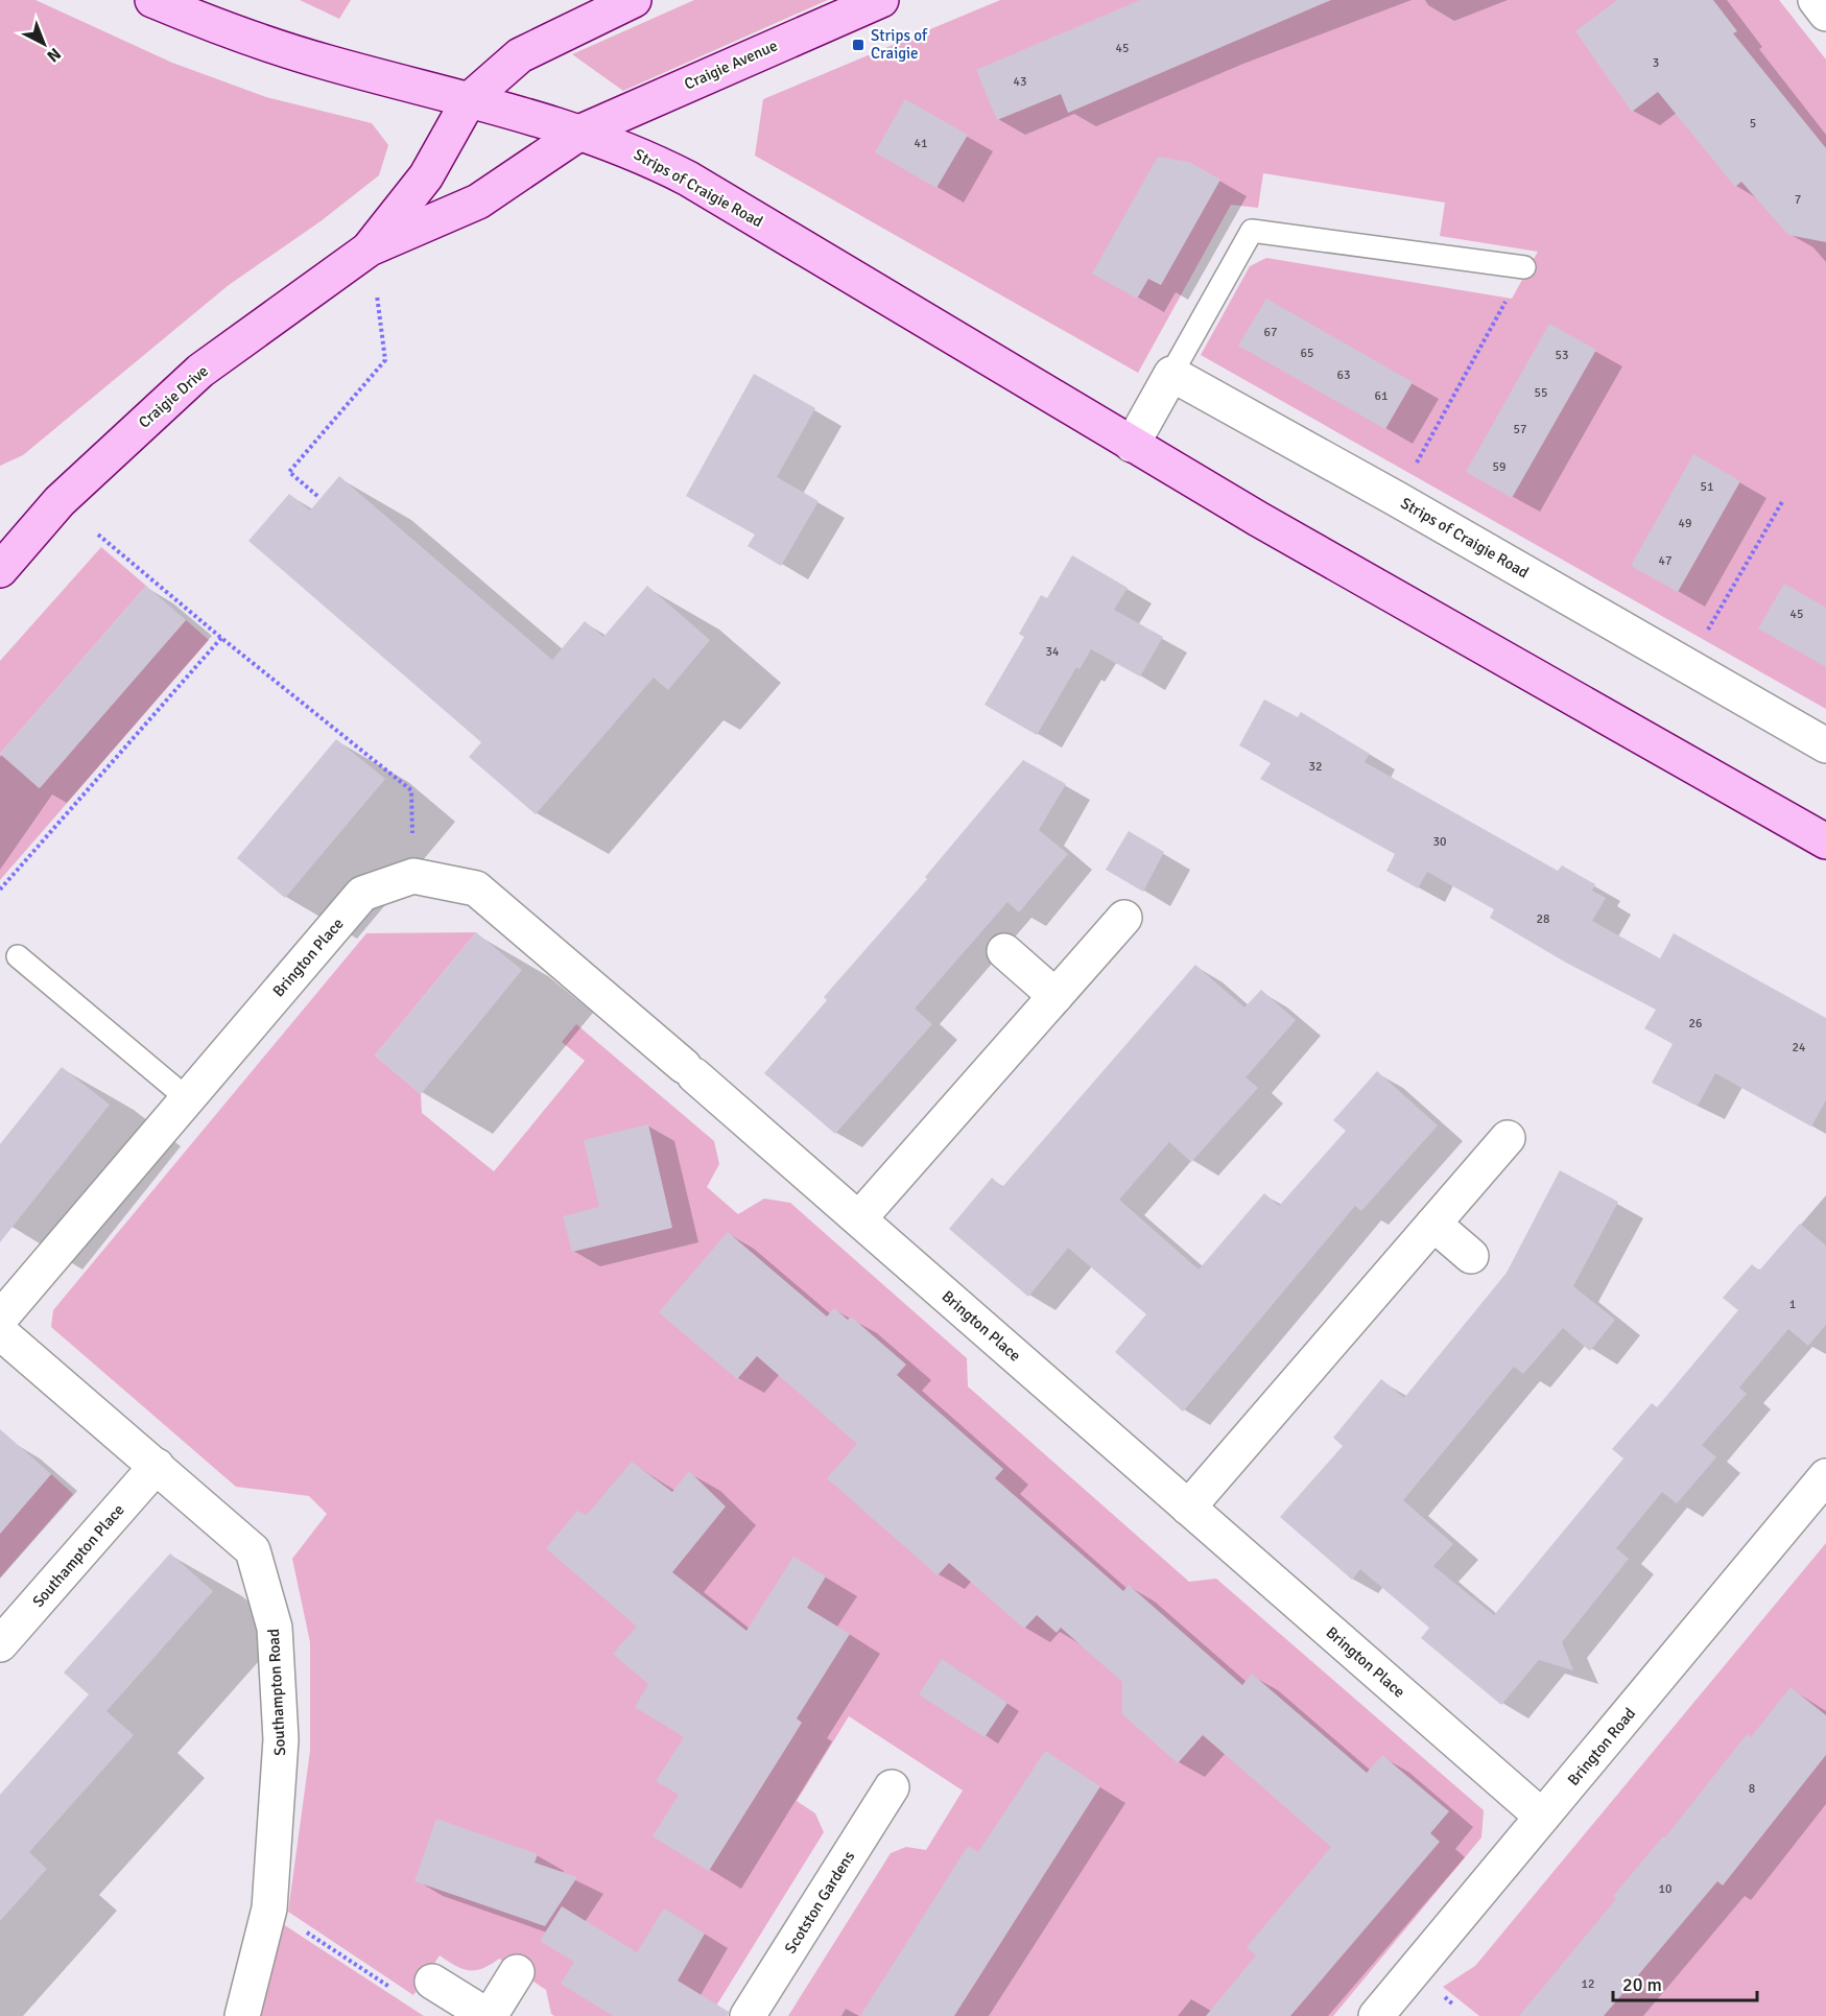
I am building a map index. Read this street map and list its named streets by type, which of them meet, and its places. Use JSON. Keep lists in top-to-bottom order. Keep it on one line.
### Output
{"streets":{"street":["Craigie Avenue","Strips of Craigie Road","Craigie Drive","Brington Place","Southampton Place","Southampton Road","Brington Road","Scotston Gardens"]},"crossings":[["Craigie Avenue","Strips of Craigie Road"],["Craigie Avenue","Craigie Drive"],["Strips of Craigie Road","Craigie Drive"],["Brington Place","Brington Road"],["Southampton Place","Southampton Road"]],"places":{"transit":["Strips of Craigie"]},"house_numbers":["45","3","43","5","41","7","67","65","53","63","55","61","57","59","51","49","47","45","34","32","30","28","26","24","1","8","10","12"],"scale_bar":"20 m","north":"bottom right"}
